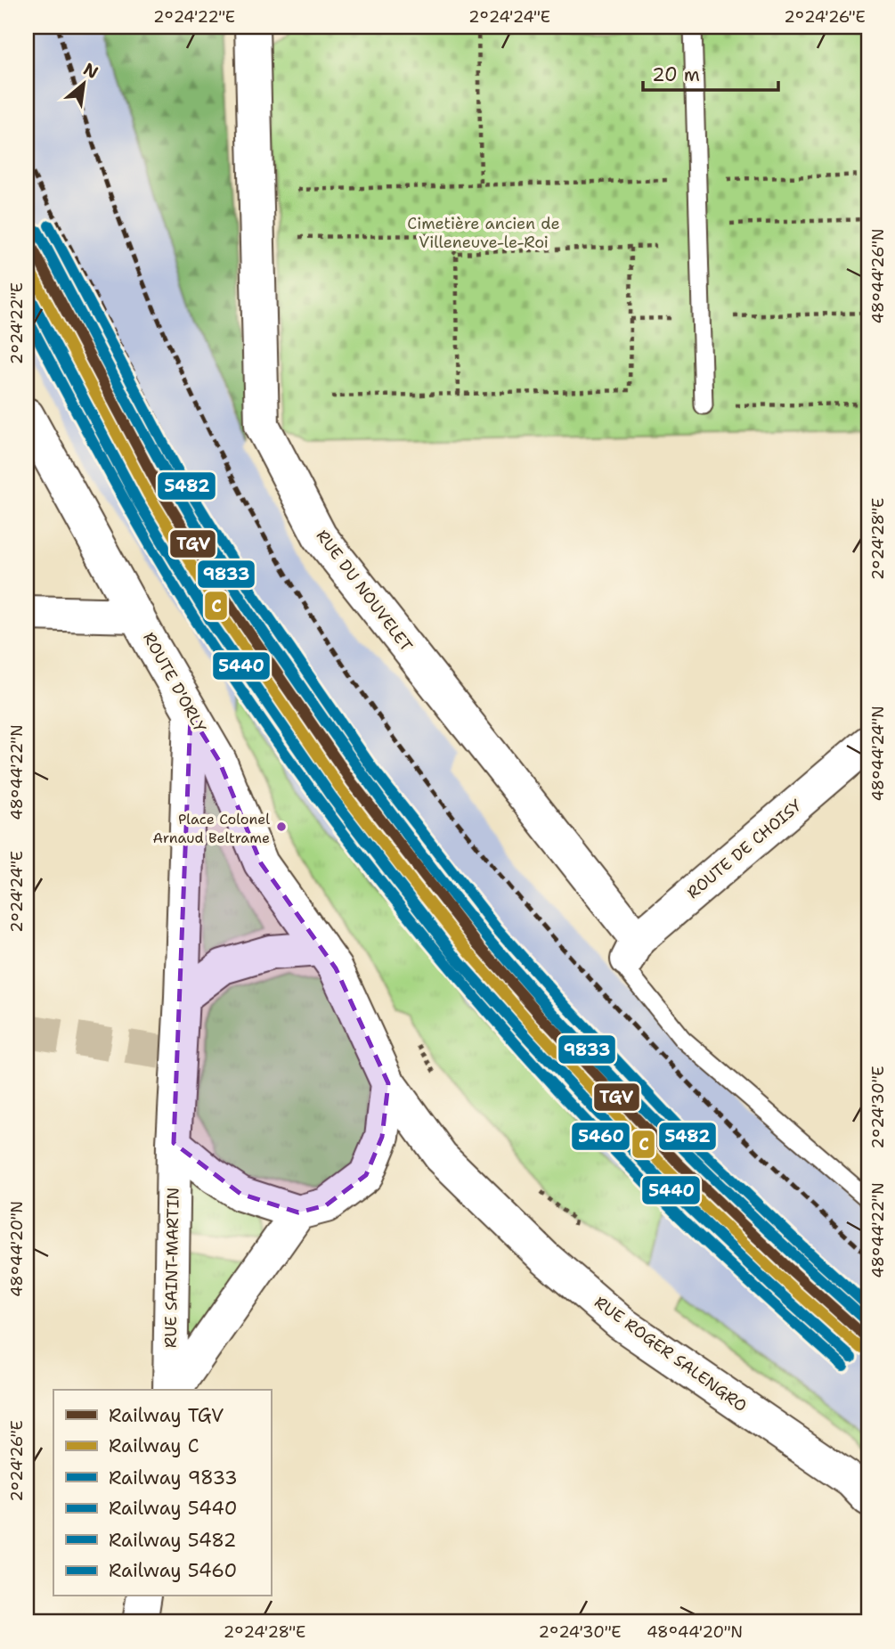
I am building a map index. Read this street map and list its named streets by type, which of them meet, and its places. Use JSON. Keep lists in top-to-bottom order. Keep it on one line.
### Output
{"streets":{"street":["RUE DU NOUVELET","ROUTE D'ORLY","ROUTE DE CHOISY","RUE SAINT-MARTIN","RUE ROGER SALENGRO"]},"crossings":[["RUE DU NOUVELET","ROUTE DE CHOISY"],["ROUTE D'ORLY","RUE ROGER SALENGRO"]],"parks":["Cimetière ancien de Villeneuve-le-Roi"],"places":["Place Colonel Arnaud Beltrame"],"lines":["rail line 5482","rail line 9833","rail line TGV","rail line C","rail line 5440","rail line 5460"],"legend":["Railway TGV","Railway C","Railway 9833","Railway 5440","Railway 5482","Railway 5460"],"scale_bar":"20 m","north":"top right","coordinates":["2°24'22\"E","2°24'24\"E","2°24'26\"E","48°44'26\"N","2°24'28\"E","48°44'24\"N","48°44'22\"N","2°24'30\"E","48°44'20\"N"]}
